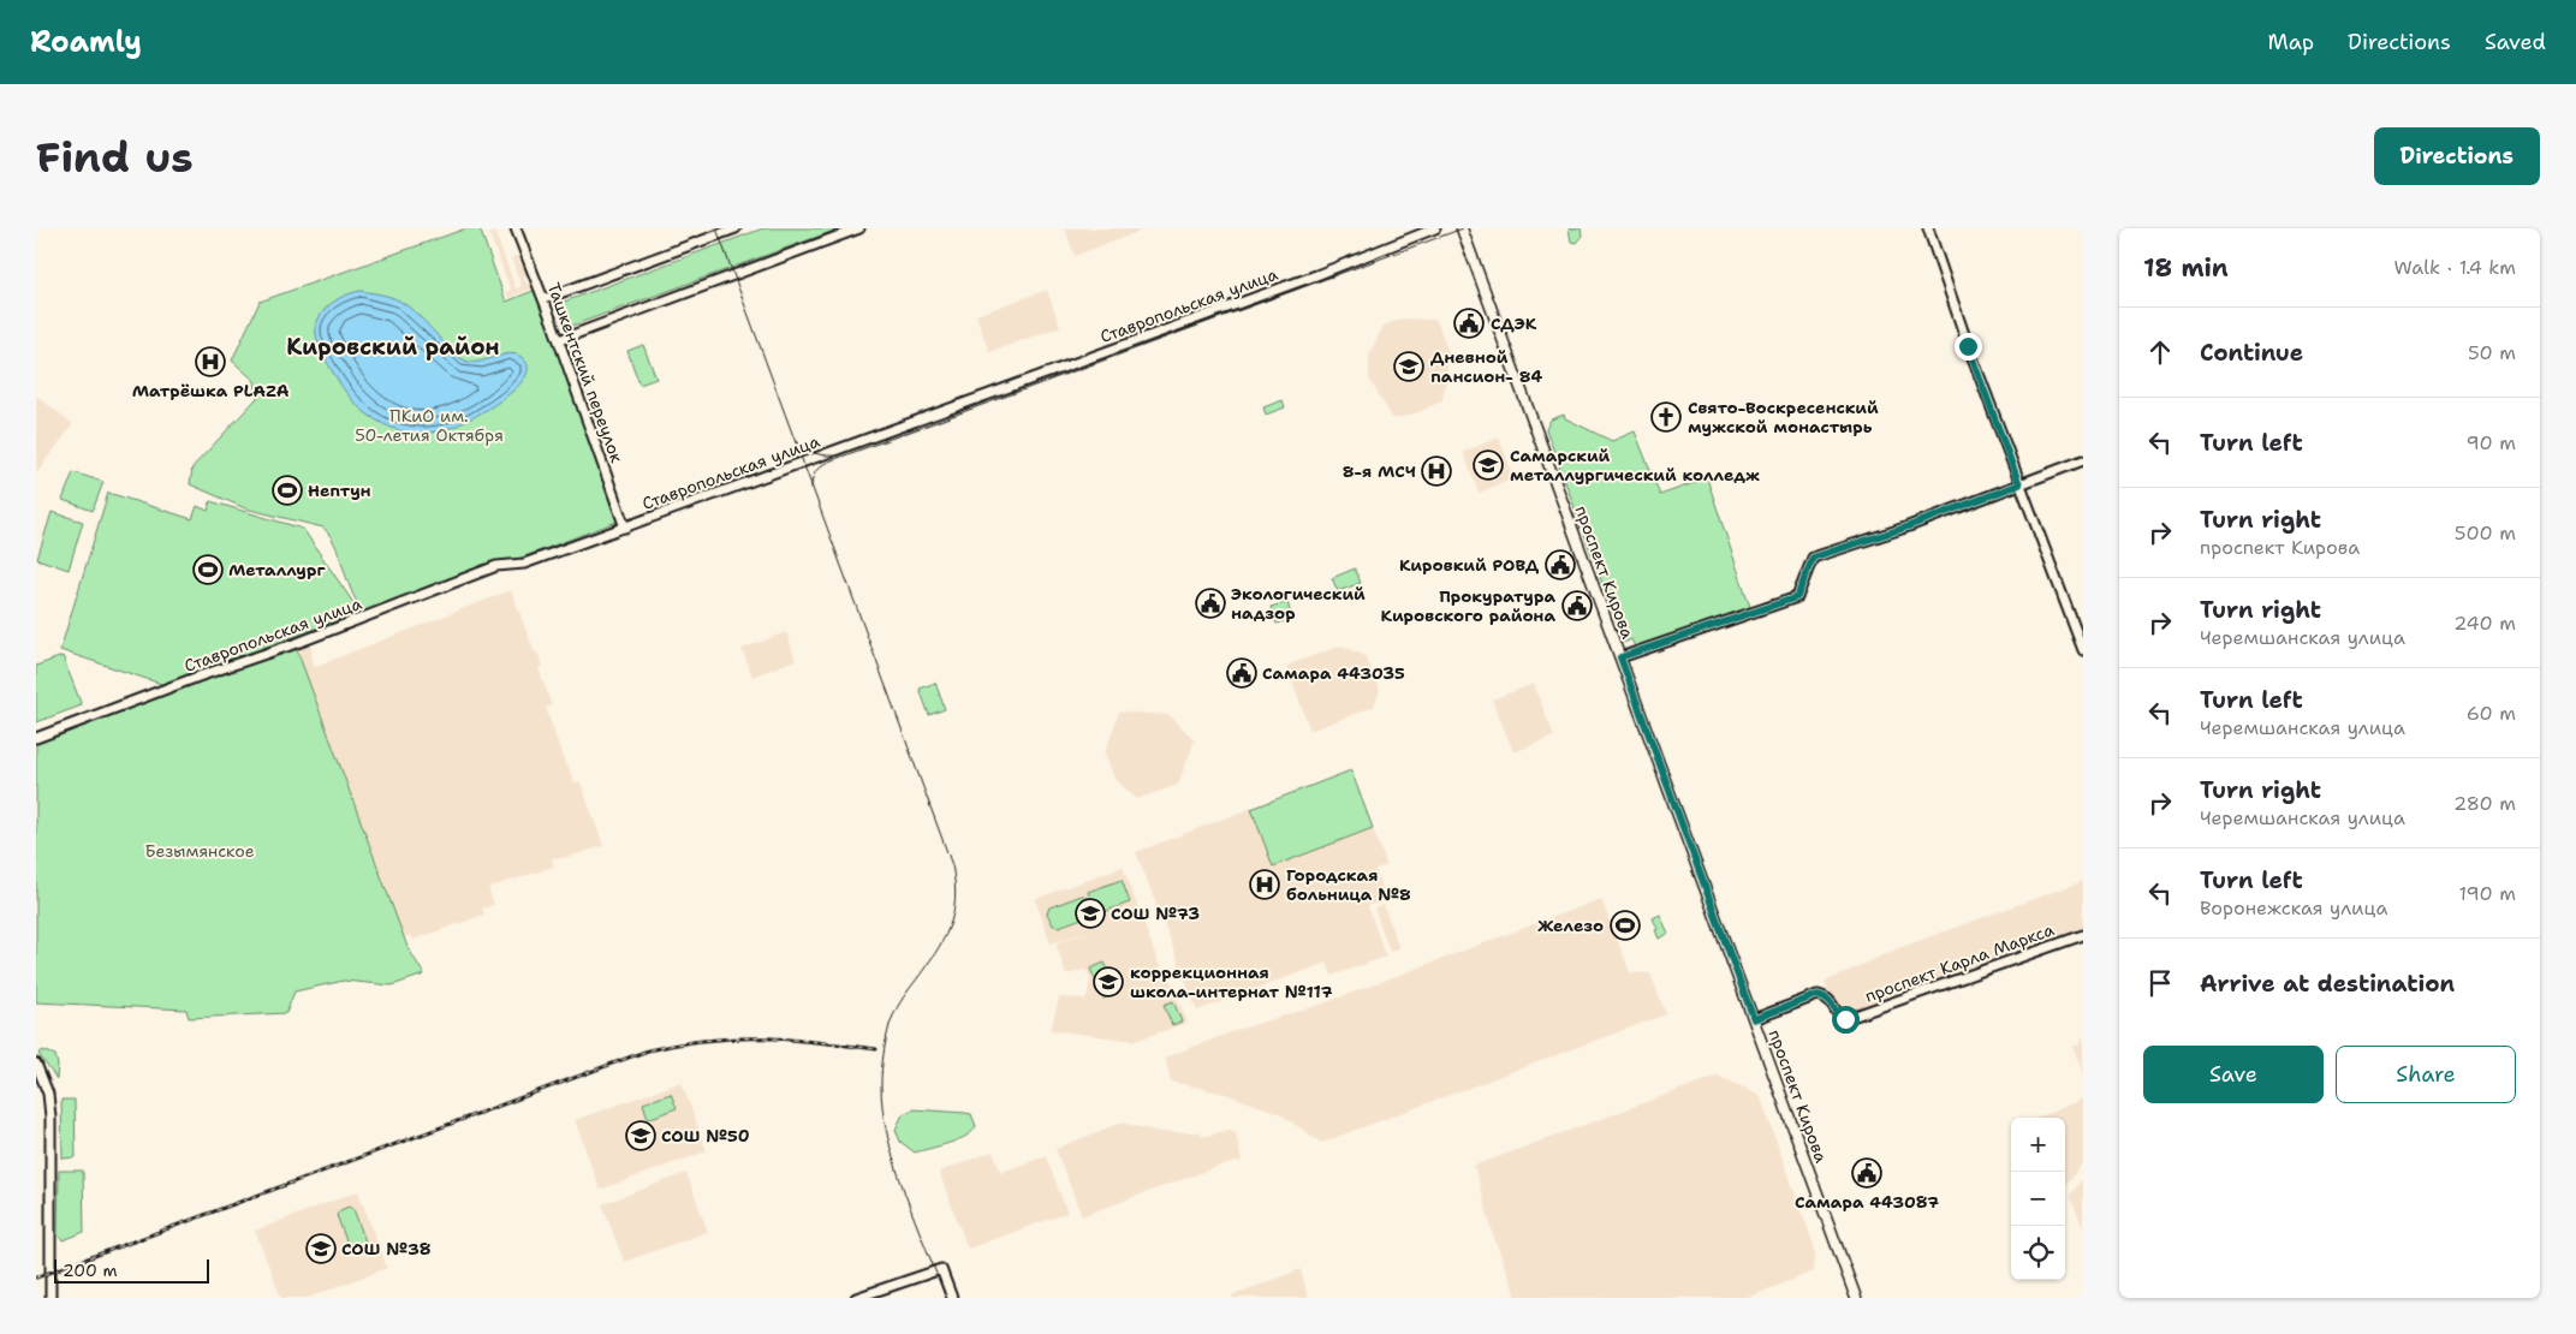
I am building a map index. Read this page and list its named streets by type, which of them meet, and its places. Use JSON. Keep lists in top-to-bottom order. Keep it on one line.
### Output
{"streets":{"main road":["проспект Кирова"],"street":["Ставропольская улица","Ташкентский переулок","проспект Карла Маркса"]},"crossings":[["Ставропольская улица","Ташкентский переулок"],["проспект Кирова","проспект Карла Маркса"]],"districts":["Кировский район"],"parks":["ПКиО им. 50-летия Октября","Безымянское"],"places":{"public building":["СДЭК","Кировкий РОВД","Экологический надзор","Прокуратура Кировского района","Самара 443035","Самара 443087"],"hospital":["Матрёшка PLAZA","8-я МСЧ","Городская больница №8"],"school or university":["Дневной пансион- 84","Самарский металлургический колледж","СОШ №73","коррекционная школа-интернат №117","СОШ №50","СОШ №38"],"church":["Свято-Воскресенский мужской монастырь"],"sports":["Нептун","Металлург","Железо"]},"scale_bar":"200 m","page":{"header":"Roamly","nav":["Map","Directions","Saved"],"buttons":["Directions",["Save","Share"]],"title":"Find us","heading":["18 min","Walk · 1.4 km"],"list":[["Continue","50 m"],["Turn left","90 m"],["Turn right","проспект Кирова","500 m"],["Turn right","Черемшанская улица","240 m"],["Turn left","Черемшанская улица","60 m"],["Turn right","Черемшанская улица","280 m"],["Turn left","Воронежская улица","190 m"],"Arrive at destination"],"map_buttons":["+","−"],"scale":"200 m"}}
